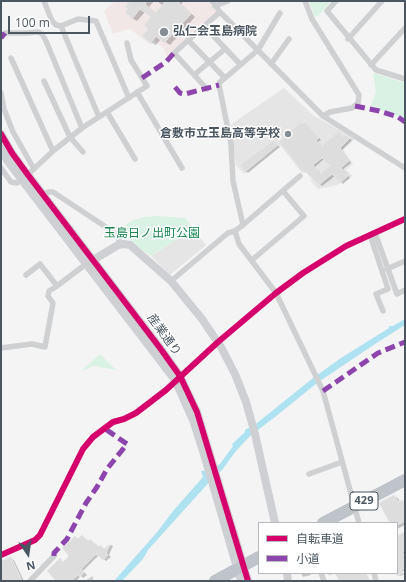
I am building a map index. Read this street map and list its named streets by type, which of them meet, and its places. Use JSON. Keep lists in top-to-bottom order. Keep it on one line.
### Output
{"streets":{"highway":["429"],"street":["産業通り"]},"parks":["玉島日ノ出町公園"],"places":["弘仁会玉島病院","倉敷市立玉島高等学校"],"legend":["自転車道","小道"],"scale_bar":"100 m","north":"bottom"}
